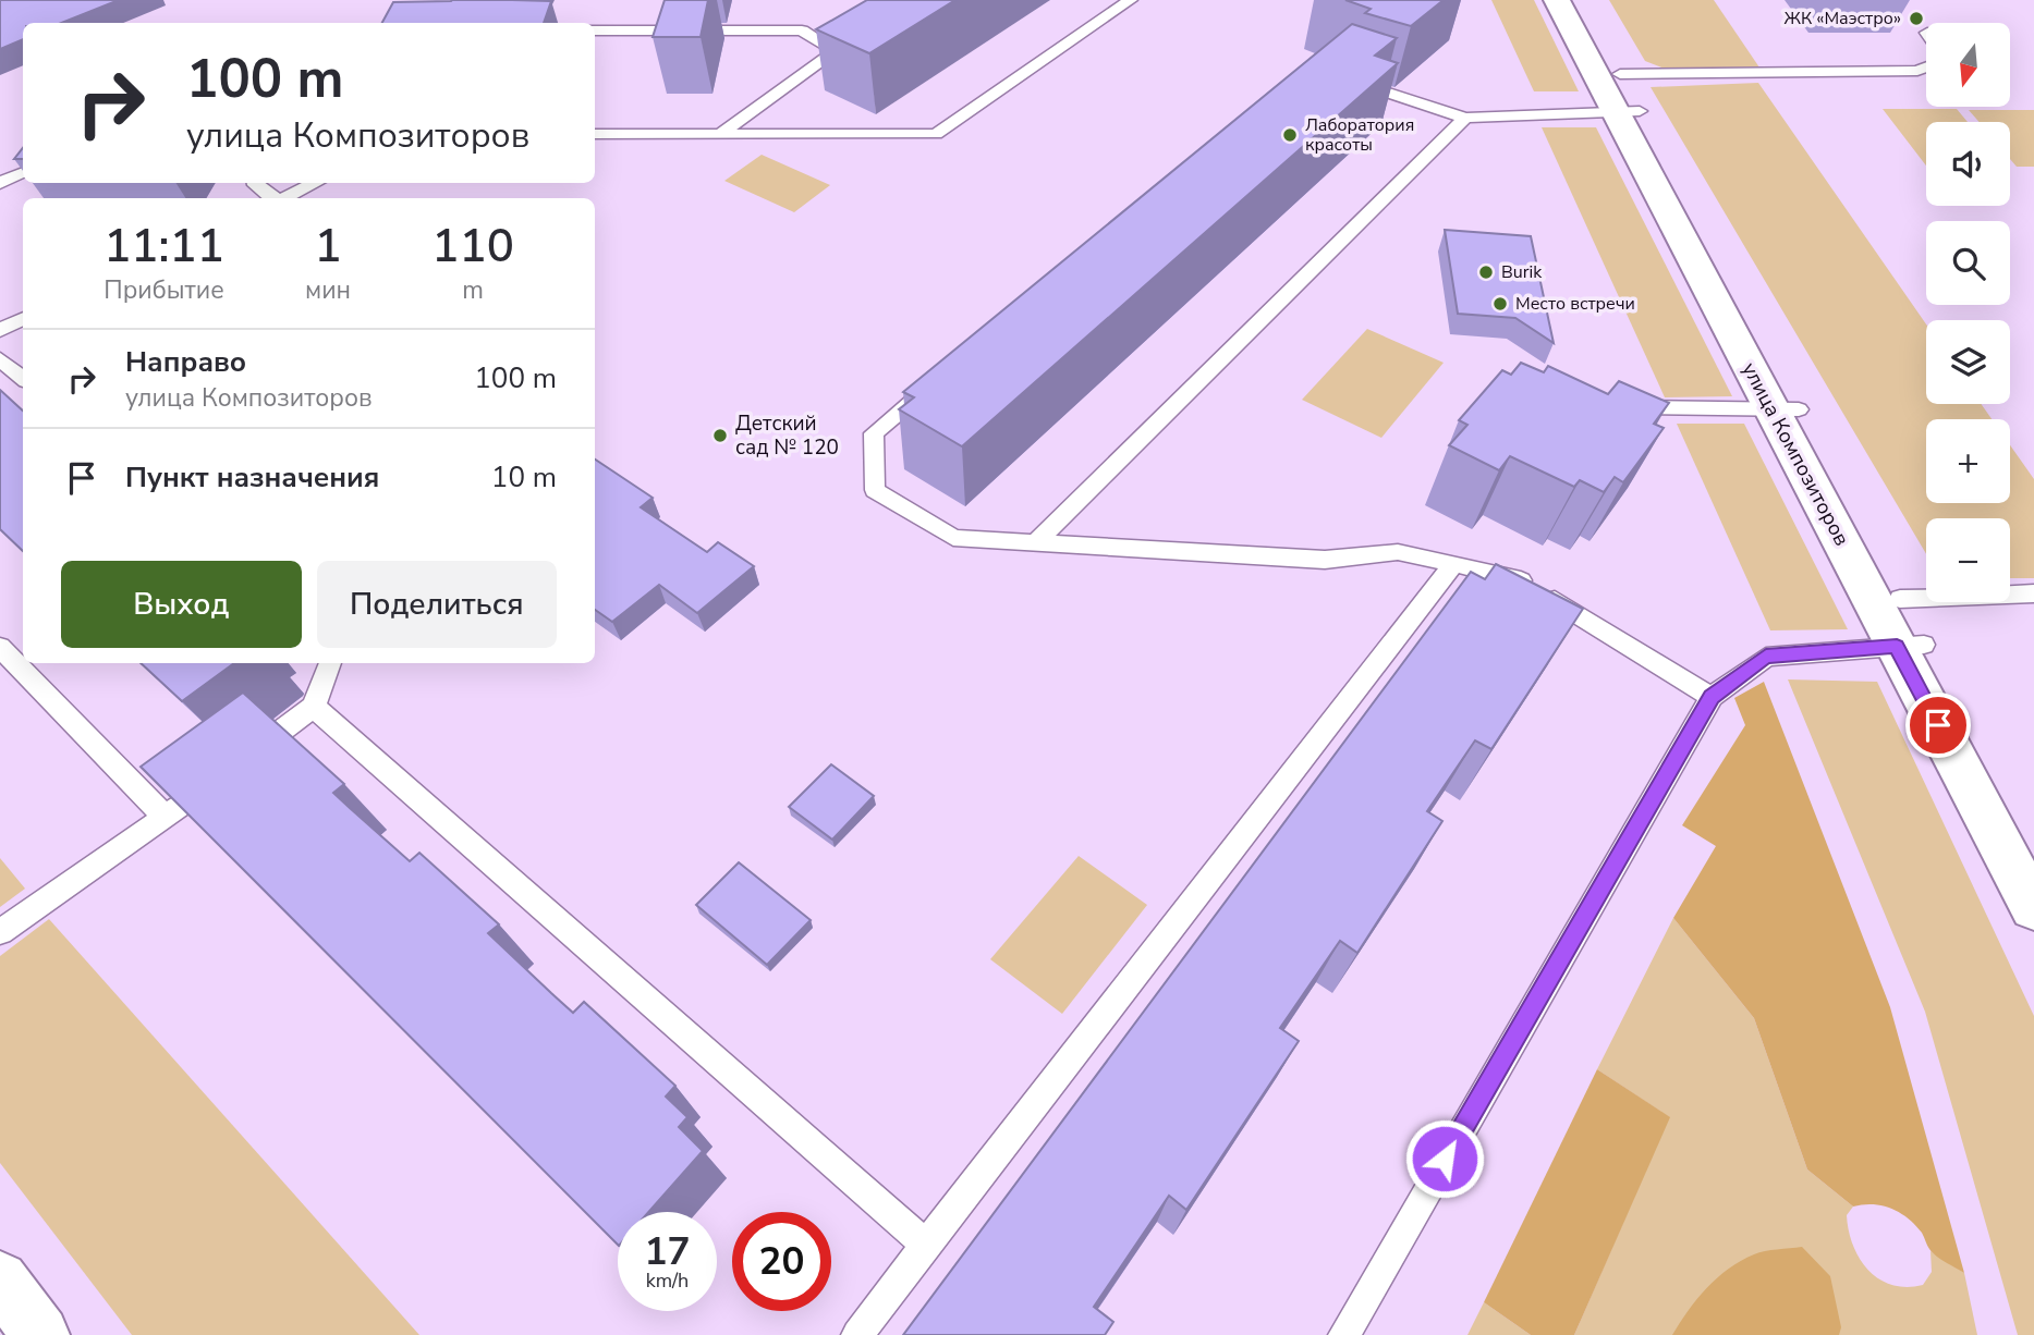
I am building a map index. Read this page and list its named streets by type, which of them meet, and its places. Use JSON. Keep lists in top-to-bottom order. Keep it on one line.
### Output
{"streets":{"street":["улица Композиторов"]},"places":["ЖК «Маэстро»","Лаборатория красоты","Burik","Место встречи","Детский сад № 120"],"north":"bottom","page":{"map_buttons":["+","−"],"turn":["100 m","улица Композиторов"],"eta":["11:11","Прибытие","1","мин","110","m"],"list":[{"name":"Направо","note":"улица Композиторов","value":"100 m"},{"name":"Пункт назначения","value":"10 m"}],"buttons":["Выход","Поделиться"],"speed":"17 km/h","limit":"20"}}
